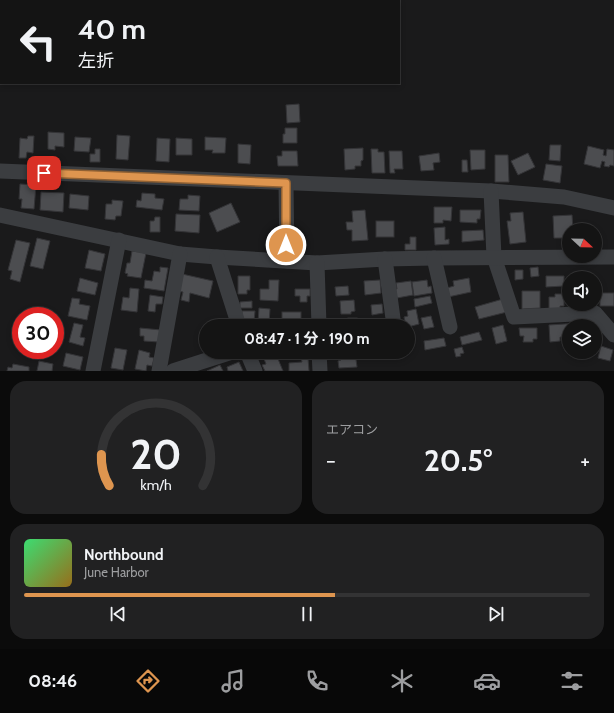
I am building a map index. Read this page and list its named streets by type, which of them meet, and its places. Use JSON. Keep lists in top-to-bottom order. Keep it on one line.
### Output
{"north":"right","page":{"turn":["40 m","左折"],"limit":"30","trip":"08:47 · 1 分 · 190 m","tile":"エアコン","heat":["−","20.5°","+"],"song":["Northbound","June Harbor"],"tabs":"08:46","gauge":["20","km/h"]}}
